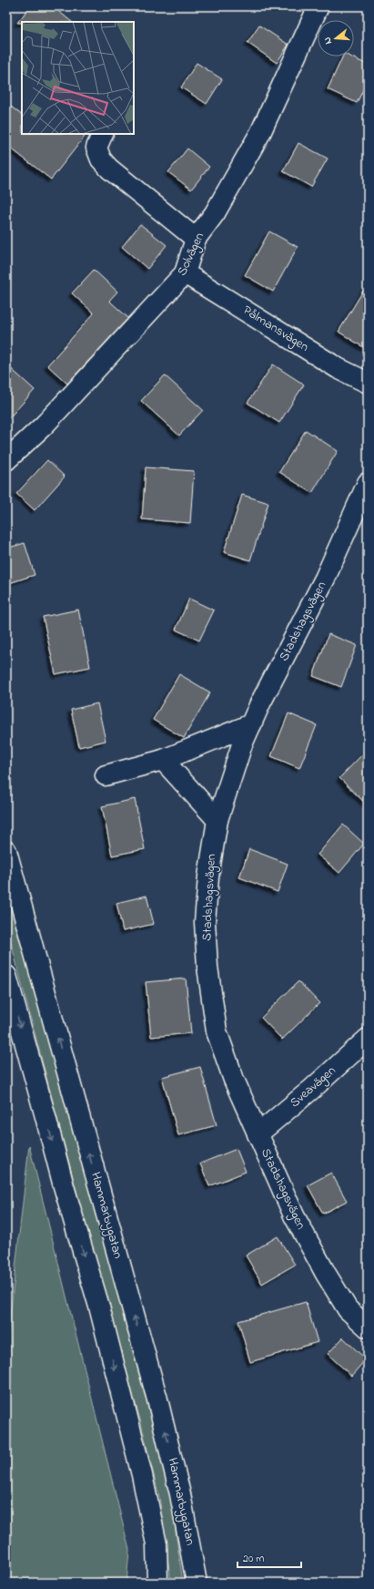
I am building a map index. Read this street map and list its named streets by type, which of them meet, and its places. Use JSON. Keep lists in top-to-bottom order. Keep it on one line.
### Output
{"streets":{"street":["Solvägen","Pålmansvägen","Stadshagsvägen","Sveavägen","Hammarbygatan"]},"crossings":[["Solvägen","Pålmansvägen"],["Stadshagsvägen","Sveavägen"]],"scale_bar":"20 m","north":"left"}
